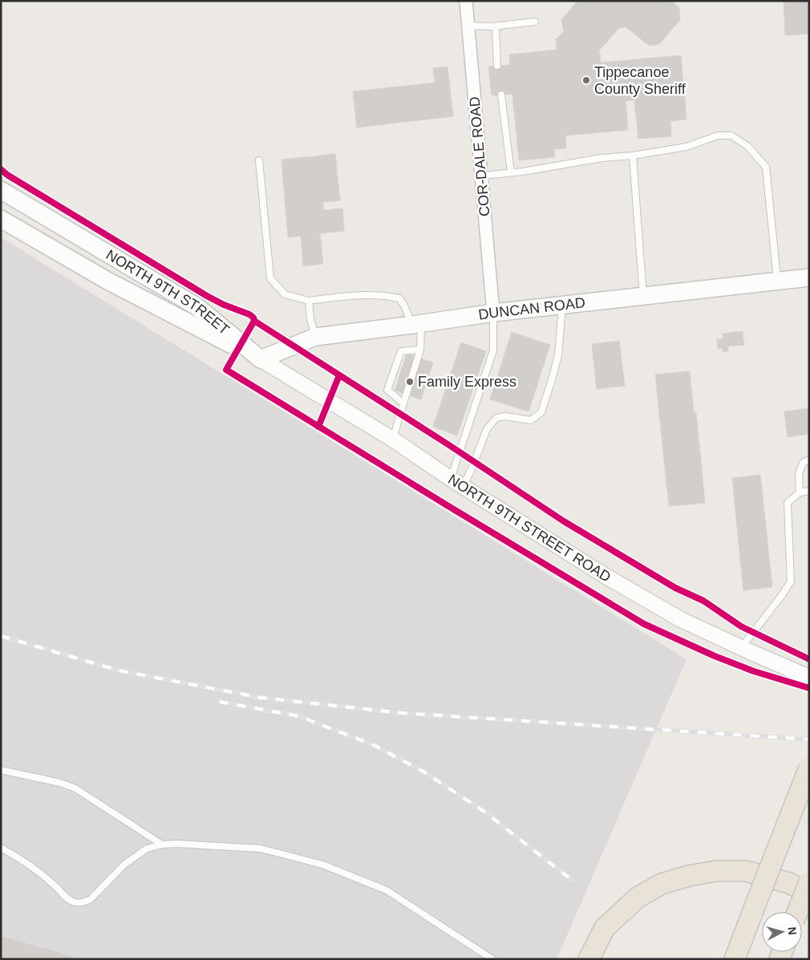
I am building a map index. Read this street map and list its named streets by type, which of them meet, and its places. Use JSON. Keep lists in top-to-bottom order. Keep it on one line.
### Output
{"streets":{"main road":["NORTH 9TH STREET","DUNCAN ROAD"],"street":["COR-DALE ROAD","NORTH 9TH STREET ROAD"]},"crossings":[["COR-DALE ROAD","DUNCAN ROAD"],["NORTH 9TH STREET","DUNCAN ROAD"],["NORTH 9TH STREET","NORTH 9TH STREET ROAD"],["DUNCAN ROAD","NORTH 9TH STREET ROAD"]],"places":["Tippecanoe County Sheriff","Family Express"],"north":"right"}
